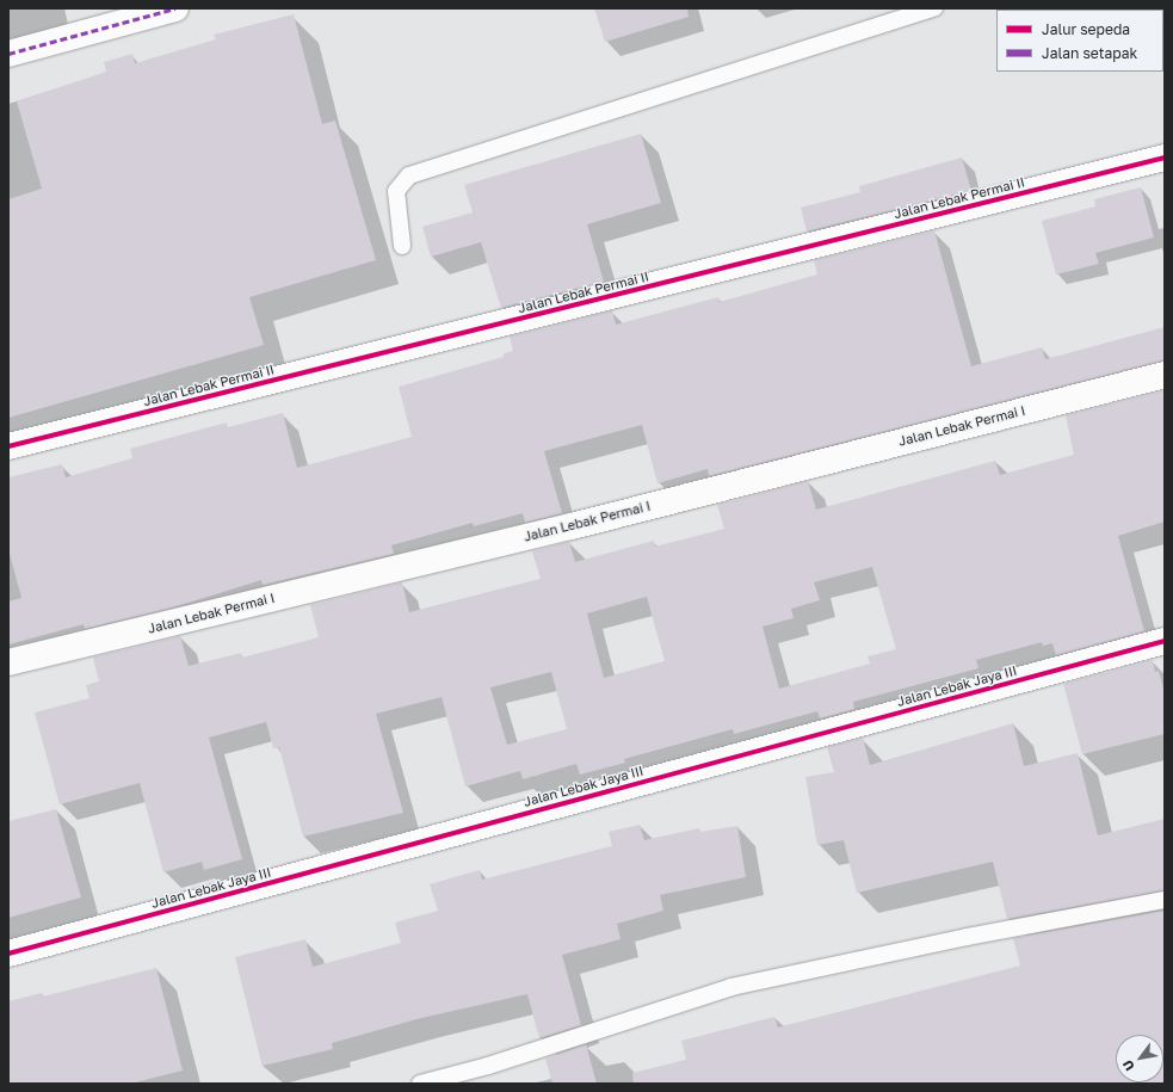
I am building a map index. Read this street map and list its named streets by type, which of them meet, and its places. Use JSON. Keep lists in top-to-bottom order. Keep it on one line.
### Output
{"streets":{"street":["Jalan Lebak Permai II","Jalan Lebak Permai I","Jalan Lebak Jaya III"]},"legend":["Jalur sepeda","Jalan setapak"],"north":"bottom left"}
